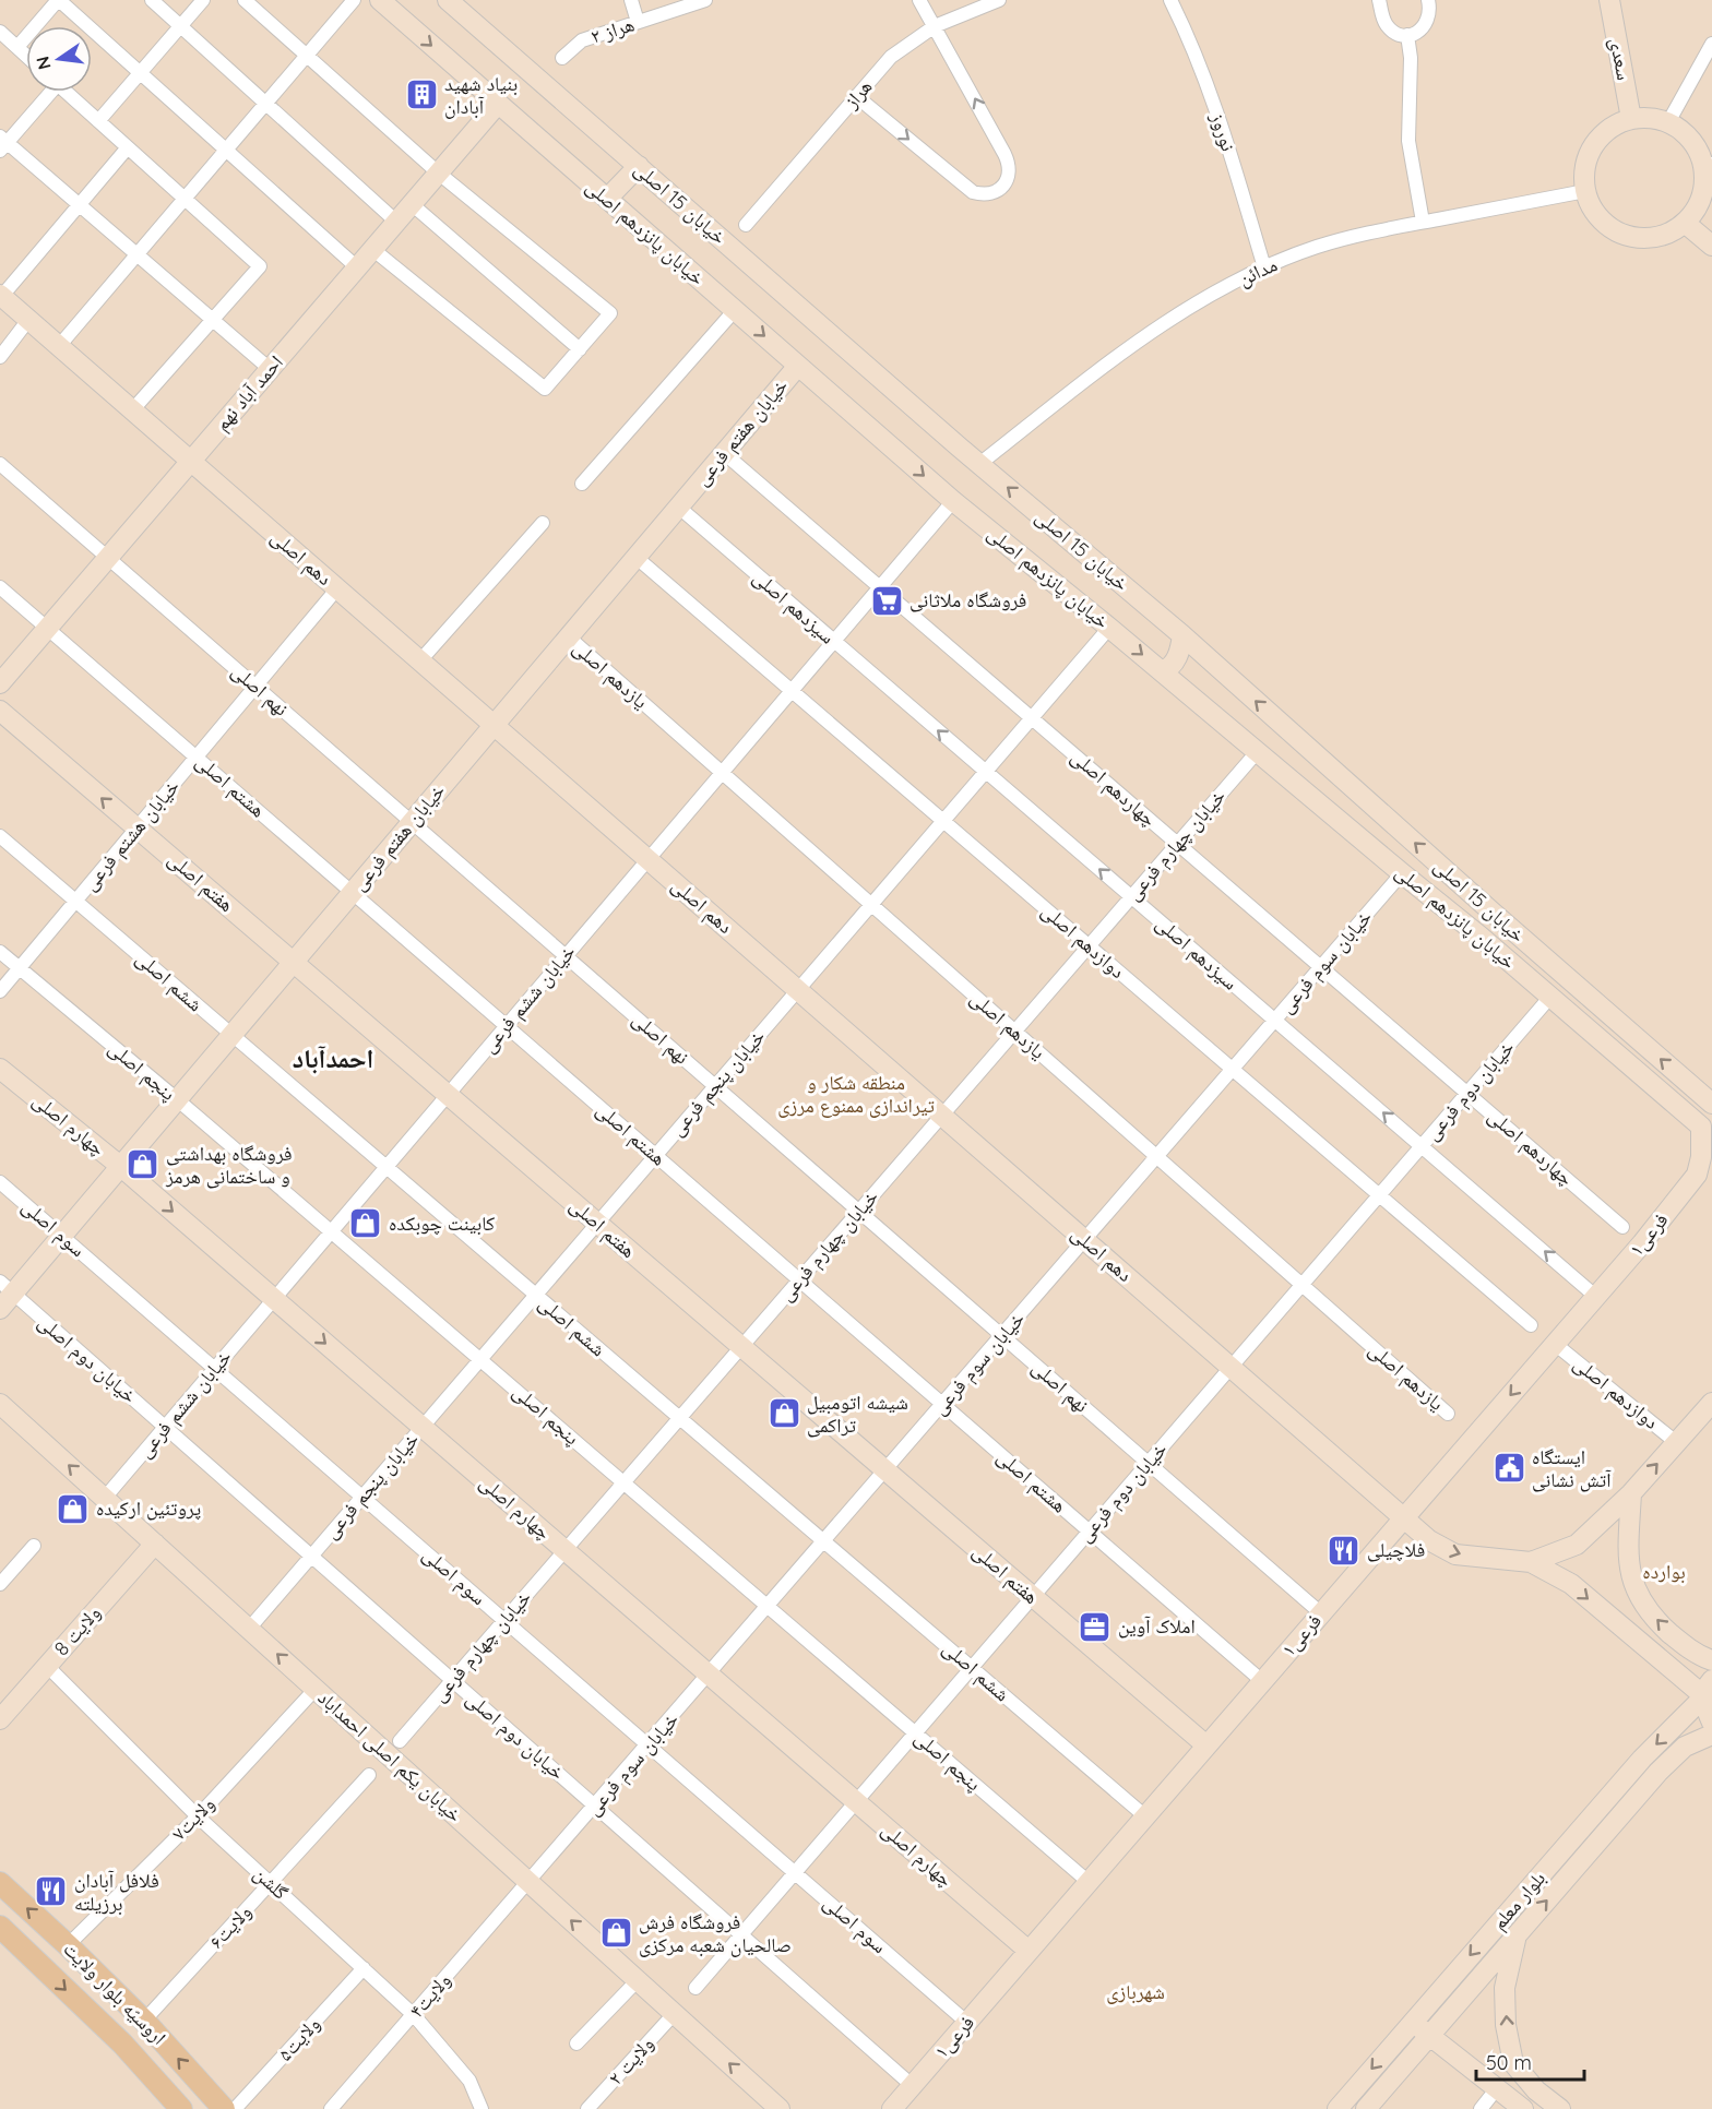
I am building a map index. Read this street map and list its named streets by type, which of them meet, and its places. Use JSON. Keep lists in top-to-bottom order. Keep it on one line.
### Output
{"streets":{"main road":["سعدی","خیابان 15 اصلی","خیابان پانزدهم اصلی","احمد آباد نهم","خیابان هفتم فرعی","دهم اصلی","هفتم اصلی","چهارم اصلی","فرعی۱","ولایت 8","خیابان یکم اصلی احمداباد","بلوار معلم","اروسیّه بلوار ولایت"],"street":["هراز ۲","هراز","نوروز","مدائن","سیزدهم اصلی","یازدهم اصلی","نهم اصلی","هشتم اصلی","چهاردهم اصلی","خیابان هشتم فرعی","خیابان چهارم فرعی","دوازدهم اصلی","خیابان سوم فرعی","ششم اصلی","خیابان ششم فرعی","پنجم اصلی","خیابان پنجم فرعی","خیابان دوم فرعی","سوم اصلی","خیابان دوم اصلی","ولایت۷","گلشن","ولایت۶","ولایت۴","ولایت۵","ولایت ۲"]},"crossings":[["سعدی","مدائن"],["نوروز","مدائن"],["خیابان 15 اصلی","مدائن"],["خیابان پانزدهم اصلی","احمد آباد نهم"],["خیابان پانزدهم اصلی","خیابان هفتم فرعی"],["خیابان پانزدهم اصلی","خیابان چهارم فرعی"],["خیابان پانزدهم اصلی","خیابان سوم فرعی"],["خیابان پانزدهم اصلی","خیابان ششم فرعی"],["خیابان پانزدهم اصلی","خیابان پنجم فرعی"],["خیابان پانزدهم اصلی","خیابان دوم فرعی"],["خیابان پانزدهم اصلی","فرعی۱"],["احمد آباد نهم","دهم اصلی"],["احمد آباد نهم","نهم اصلی"],["احمد آباد نهم","هشتم اصلی"],["خیابان هفتم فرعی","دهم اصلی"],["خیابان هفتم فرعی","سیزدهم اصلی"],["خیابان هفتم فرعی","یازدهم اصلی"],["خیابان هفتم فرعی","نهم اصلی"],["خیابان هفتم فرعی","هشتم اصلی"],["خیابان هفتم فرعی","چهاردهم اصلی"],["خیابان هفتم فرعی","هفتم اصلی"],["خیابان هفتم فرعی","دوازدهم اصلی"],["خیابان هفتم فرعی","ششم اصلی"],["خیابان هفتم فرعی","پنجم اصلی"],["خیابان هفتم فرعی","چهارم اصلی"],["خیابان هفتم فرعی","سوم اصلی"],["خیابان هفتم فرعی","خیابان دوم اصلی"],["دهم اصلی","خیابان هشتم فرعی"],["دهم اصلی","خیابان چهارم فرعی"],["دهم اصلی","خیابان سوم فرعی"],["دهم اصلی","خیابان ششم فرعی"],["دهم اصلی","خیابان پنجم فرعی"],["دهم اصلی","خیابان دوم فرعی"],["دهم اصلی","فرعی۱"],["سیزدهم اصلی","خیابان چهارم فرعی"],["سیزدهم اصلی","خیابان سوم فرعی"],["سیزدهم اصلی","خیابان ششم فرعی"],["سیزدهم اصلی","خیابان پنجم فرعی"],["سیزدهم اصلی","خیابان دوم فرعی"],["سیزدهم اصلی","فرعی۱"],["یازدهم اصلی","خیابان چهارم فرعی"],["یازدهم اصلی","خیابان سوم فرعی"],["یازدهم اصلی","خیابان ششم فرعی"],["یازدهم اصلی","خیابان پنجم فرعی"],["یازدهم اصلی","خیابان دوم فرعی"],["نهم اصلی","خیابان هشتم فرعی"],["نهم اصلی","خیابان چهارم فرعی"],["نهم اصلی","خیابان سوم فرعی"],["نهم اصلی","خیابان ششم فرعی"],["نهم اصلی","خیابان پنجم فرعی"],["نهم اصلی","خیابان دوم فرعی"],["نهم اصلی","فرعی۱"],["هشتم اصلی","خیابان هشتم فرعی"],["هشتم اصلی","خیابان چهارم فرعی"],["هشتم اصلی","خیابان سوم فرعی"],["هشتم اصلی","خیابان ششم فرعی"],["هشتم اصلی","خیابان پنجم فرعی"],["هشتم اصلی","خیابان دوم فرعی"],["هشتم اصلی","فرعی۱"],["چهاردهم اصلی","خیابان چهارم فرعی"],["چهاردهم اصلی","خیابان سوم فرعی"],["چهاردهم اصلی","خیابان ششم فرعی"],["چهاردهم اصلی","خیابان پنجم فرعی"],["چهاردهم اصلی","خیابان دوم فرعی"],["خیابان هشتم فرعی","هفتم اصلی"],["خیابان هشتم فرعی","ششم اصلی"],["خیابان هشتم فرعی","پنجم اصلی"],["خیابان چهارم فرعی","هفتم اصلی"],["خیابان چهارم فرعی","دوازدهم اصلی"],["خیابان چهارم فرعی","ششم اصلی"],["خیابان چهارم فرعی","پنجم اصلی"],["خیابان چهارم فرعی","چهارم اصلی"],["خیابان چهارم فرعی","سوم اصلی"],["خیابان چهارم فرعی","خیابان دوم اصلی"],["هفتم اصلی","خیابان سوم فرعی"],["هفتم اصلی","خیابان ششم فرعی"],["هفتم اصلی","خیابان پنجم فرعی"],["هفتم اصلی","خیابان دوم فرعی"],["هفتم اصلی","فرعی۱"],["دوازدهم اصلی","خیابان سوم فرعی"],["دوازدهم اصلی","خیابان ششم فرعی"],["دوازدهم اصلی","خیابان پنجم فرعی"],["دوازدهم اصلی","خیابان دوم فرعی"],["دوازدهم اصلی","فرعی۱"],["خیابان سوم فرعی","ششم اصلی"],["خیابان سوم فرعی","پنجم اصلی"],["خیابان سوم فرعی","چهارم اصلی"],["خیابان سوم فرعی","سوم اصلی"],["خیابان سوم فرعی","خیابان دوم اصلی"],["خیابان سوم فرعی","خیابان یکم اصلی احمداباد"],["خیابان سوم فرعی","ولایت۴"],["ششم اصلی","خیابان ششم فرعی"],["ششم اصلی","خیابان پنجم فرعی"],["ششم اصلی","خیابان دوم فرعی"],["ششم اصلی","فرعی۱"],["خیابان ششم فرعی","پنجم اصلی"],["خیابان ششم فرعی","چهارم اصلی"],["خیابان ششم فرعی","سوم اصلی"],["خیابان ششم فرعی","خیابان دوم اصلی"],["خیابان ششم فرعی","خیابان یکم اصلی احمداباد"],["پنجم اصلی","خیابان پنجم فرعی"],["پنجم اصلی","خیابان دوم فرعی"],["پنجم اصلی","فرعی۱"],["خیابان پنجم فرعی","چهارم اصلی"],["خیابان پنجم فرعی","سوم اصلی"],["خیابان پنجم فرعی","خیابان دوم اصلی"],["خیابان پنجم فرعی","خیابان یکم اصلی احمداباد"],["خیابان دوم فرعی","چهارم اصلی"],["خیابان دوم فرعی","سوم اصلی"],["خیابان دوم فرعی","خیابان دوم اصلی"],["چهارم اصلی","فرعی۱"],["سوم اصلی","فرعی۱"],["فرعی۱","خیابان دوم اصلی"],["ولایت 8","خیابان یکم اصلی احمداباد"],["ولایت 8","گلشن"],["خیابان یکم اصلی احمداباد","ولایت۷"],["خیابان یکم اصلی احمداباد","ولایت۴"],["خیابان یکم اصلی احمداباد","ولایت ۲"],["ولایت۷","گلشن"],["ولایت۷","اروسیّه بلوار ولایت"],["گلشن","ولایت۶"],["گلشن","ولایت۴"],["گلشن","ولایت۵"],["ولایت۶","اروسیّه بلوار ولایت"]],"one_way":["خیابان 15 اصلی","سیزدهم اصلی","خیابان یکم اصلی احمداباد"],"districts":["احمدآباد"],"parks":["منطقه شکار و تیراندازی ممنوع مرزی","بوارده","شهربازی"],"places":{"building":["بنیاد شهید آبادان"],"supermarket":["فروشگاه ملاثانی"],"shop":["فروشگاه بهداشتی و ساختمانی هرمز","كابينت چوبكده","شیشه اتومبیل تراکمی","پروتئین ارکیده","فروشگاه فرش صالحیان شعبه مرکزی"],"public building":["ایستگاه آتش نشانی"],"restaurant":["فلاچیلی","فلافل آبادان برزیلته"],"office":["املاک آوین"]},"scale_bar":"50 m","north":"left"}
